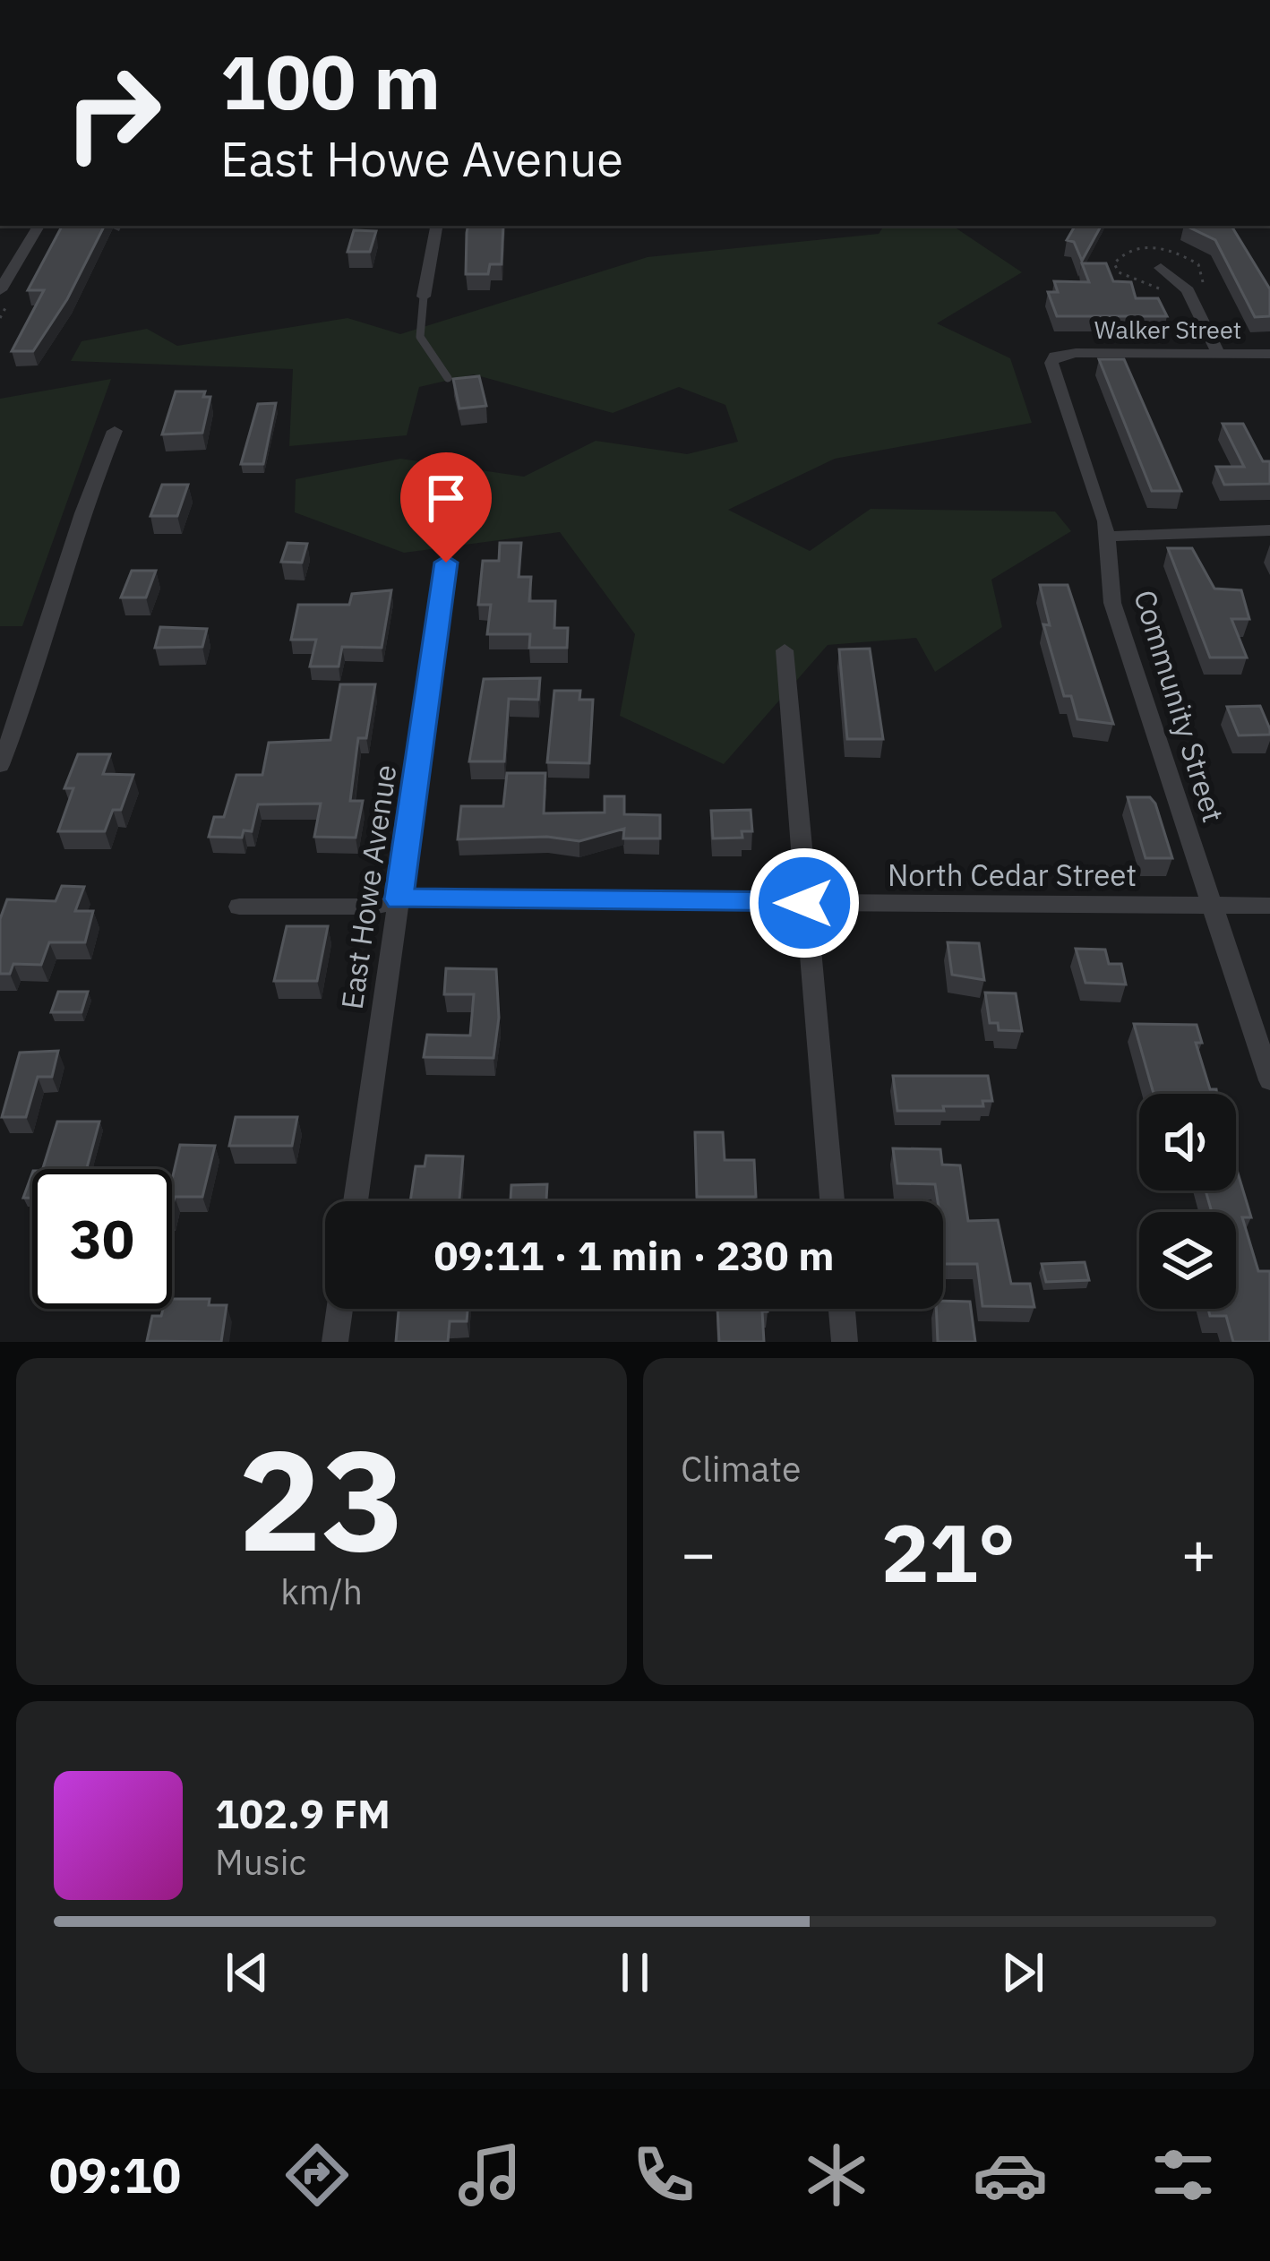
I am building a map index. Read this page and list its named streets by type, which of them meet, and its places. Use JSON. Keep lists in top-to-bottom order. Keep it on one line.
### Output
{"streets":{"street":["Walker Street","Community Street","North Cedar Street","East Howe Avenue"]},"crossings":[["Walker Street","Community Street"],["Community Street","North Cedar Street"],["North Cedar Street","East Howe Avenue"]],"page":{"turn":["100 m","East Howe Avenue"],"limit":"30","trip":"09:11 · 1 min · 230 m","tile":[["23","km/h"],"Climate"],"heat":["−","21°","+"],"song":["102.9 FM","Music"],"tabs":"09:10"}}
